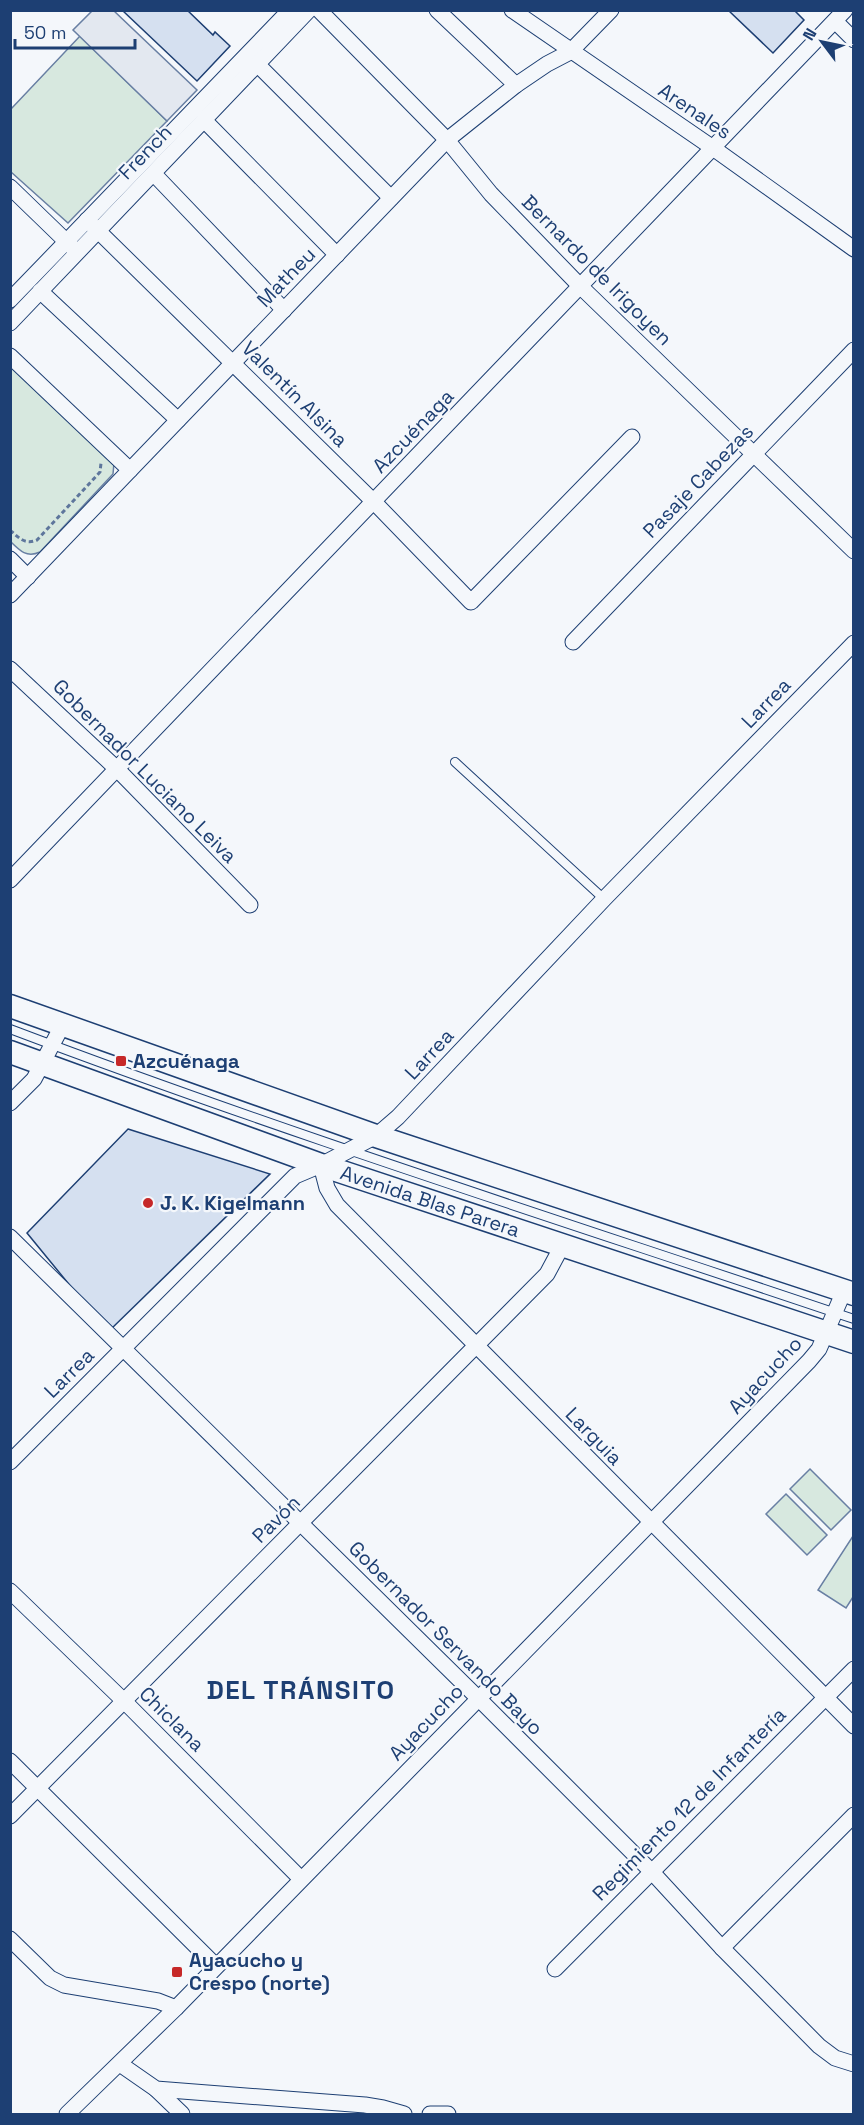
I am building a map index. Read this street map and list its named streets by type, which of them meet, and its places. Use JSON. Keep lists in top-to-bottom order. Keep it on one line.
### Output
{"streets":{"main road":["Avenida Blas Parera"],"street":["Arenales","French","Bernardo de Irigoyen","Matheu","Valentín Alsina","Azcuénaga","Pasaje Cabezas","Larrea","Gobernador Luciano Leiva","Ayacucho","Larguia","Pavón","Gobernador Servando Bayo","Chiclana","Regimiento 12 de Infantería"]},"crossings":[["Arenales","Matheu"],["Arenales","Azcuénaga"],["French","Valentín Alsina"],["Bernardo de Irigoyen","Matheu"],["Bernardo de Irigoyen","Azcuénaga"],["Bernardo de Irigoyen","Pasaje Cabezas"],["Matheu","Valentín Alsina"],["Valentín Alsina","Azcuénaga"],["Azcuénaga","Gobernador Luciano Leiva"],["Larrea","Avenida Blas Parera"],["Larrea","Larguia"],["Larrea","Gobernador Servando Bayo"],["Avenida Blas Parera","Ayacucho"],["Avenida Blas Parera","Larguia"],["Avenida Blas Parera","Pavón"],["Ayacucho","Larguia"],["Ayacucho","Gobernador Servando Bayo"],["Ayacucho","Chiclana"],["Larguia","Pavón"],["Larguia","Regimiento 12 de Infantería"],["Pavón","Gobernador Servando Bayo"],["Pavón","Chiclana"],["Gobernador Servando Bayo","Regimiento 12 de Infantería"]],"districts":["DEL TRÁNSITO"],"places":{"transit":["Azcuénaga","Ayacucho y Crespo (norte)"],"other":["J. K. Kigelmann"]},"scale_bar":"50 m","north":"top left"}
